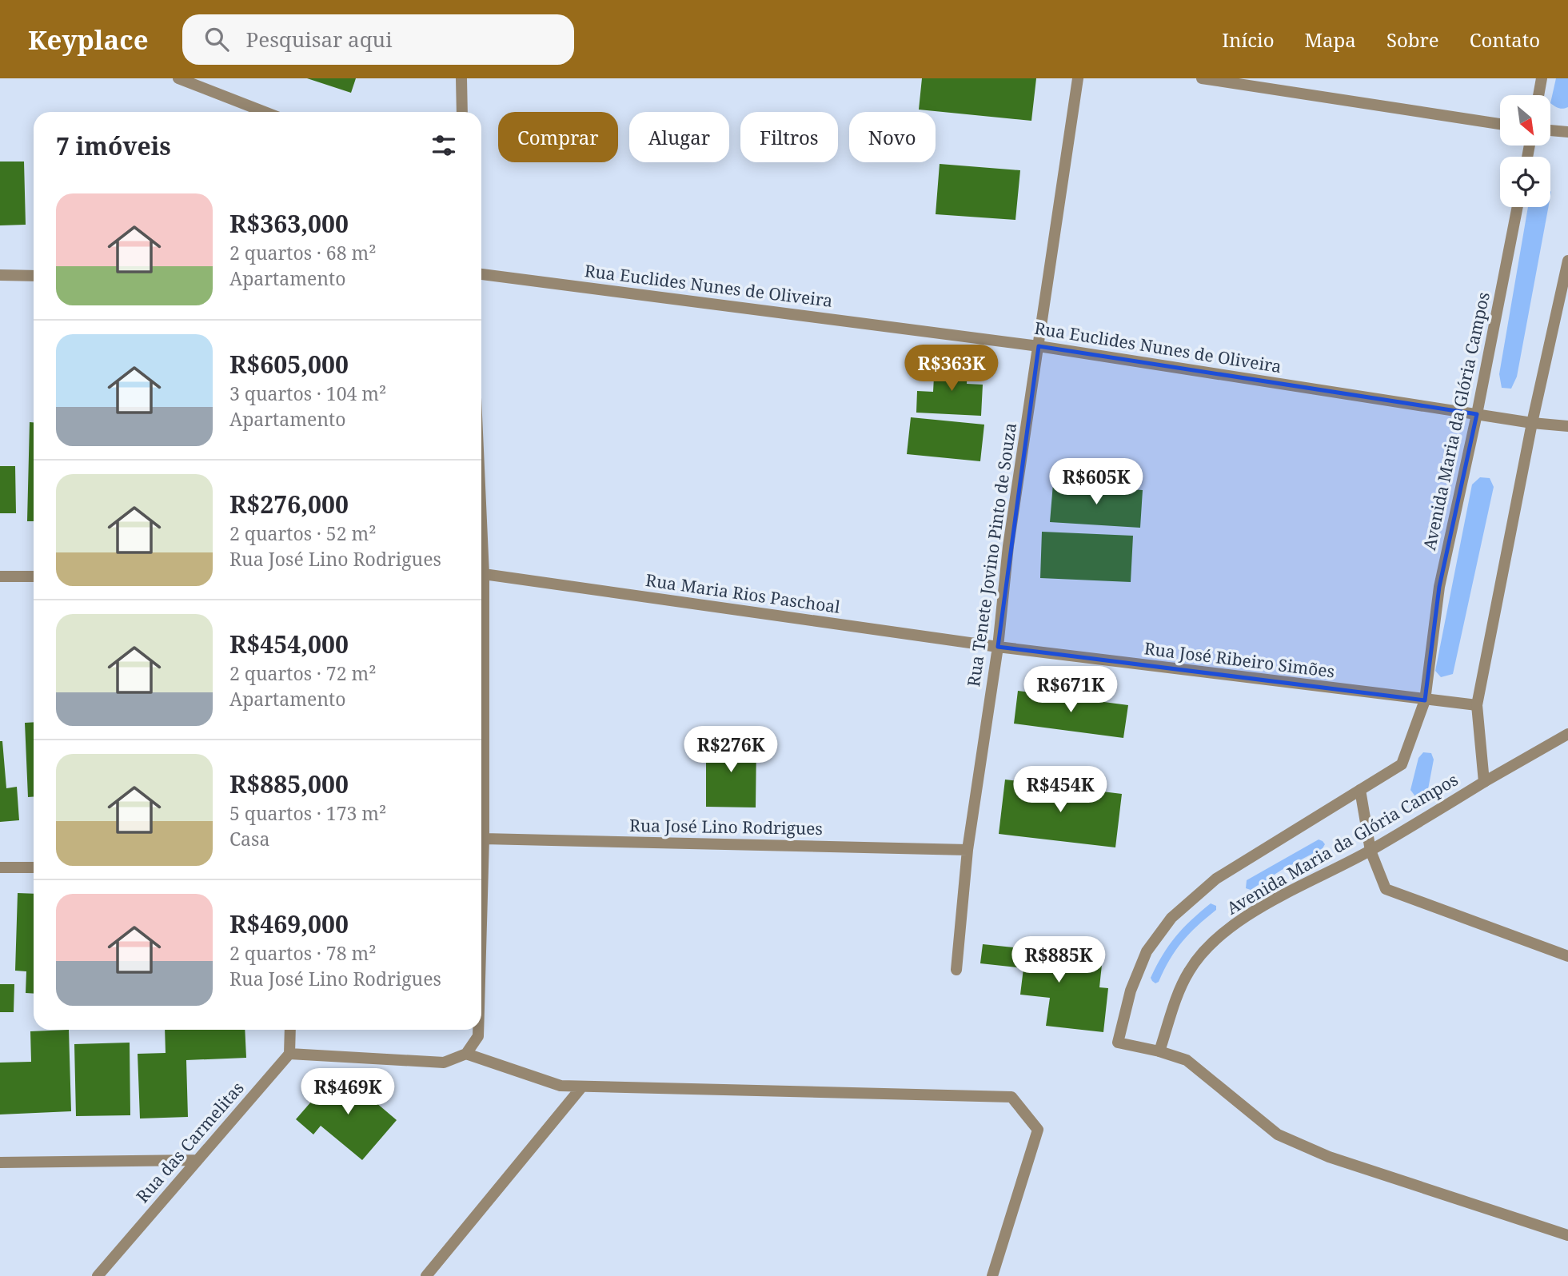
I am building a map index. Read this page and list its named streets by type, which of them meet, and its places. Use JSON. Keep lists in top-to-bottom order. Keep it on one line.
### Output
{"streets":{"street":["Rua Euclides Nunes de Oliveira","Avenida Maria da Glória Campos","Rua Tenete Jovino Pinto de Souza","Rua Maria Rios Paschoal","Rua José Ribeiro Simões","Rua José Lino Rodrigues","Rua das Carmelitas"]},"crossings":[["Rua Euclides Nunes de Oliveira","Avenida Maria da Glória Campos"],["Rua Euclides Nunes de Oliveira","Rua Tenete Jovino Pinto de Souza"],["Avenida Maria da Glória Campos","Rua José Ribeiro Simões"],["Rua Tenete Jovino Pinto de Souza","Rua Maria Rios Paschoal"],["Rua Tenete Jovino Pinto de Souza","Rua José Ribeiro Simões"],["Rua Tenete Jovino Pinto de Souza","Rua José Lino Rodrigues"],["Rua Maria Rios Paschoal","Rua José Ribeiro Simões"]],"north":"bottom right","page":{"header":"Keyplace","search":"Pesquisar aqui","nav":["Início","Mapa","Sobre","Contato"],"chip":["Comprar","Alugar","Filtros","Novo"],"heading":"7 imóveis","list":[{"name":"R$363,000","note":"2 quartos · 68 m² · Apartamento"},{"name":"R$605,000","note":"3 quartos · 104 m² · Apartamento"},{"name":"R$276,000","note":"2 quartos · 52 m² · Rua José Lino Rodrigues"},{"name":"R$454,000","note":"2 quartos · 72 m² · Apartamento"},{"name":"R$885,000","note":"5 quartos · 173 m² · Casa"},{"name":"R$469,000","note":"2 quartos · 78 m² · Rua José Lino Rodrigues"}],"price":["R$363K","R$605K","R$671K","R$276K","R$454K","R$885K","R$469K"]}}
